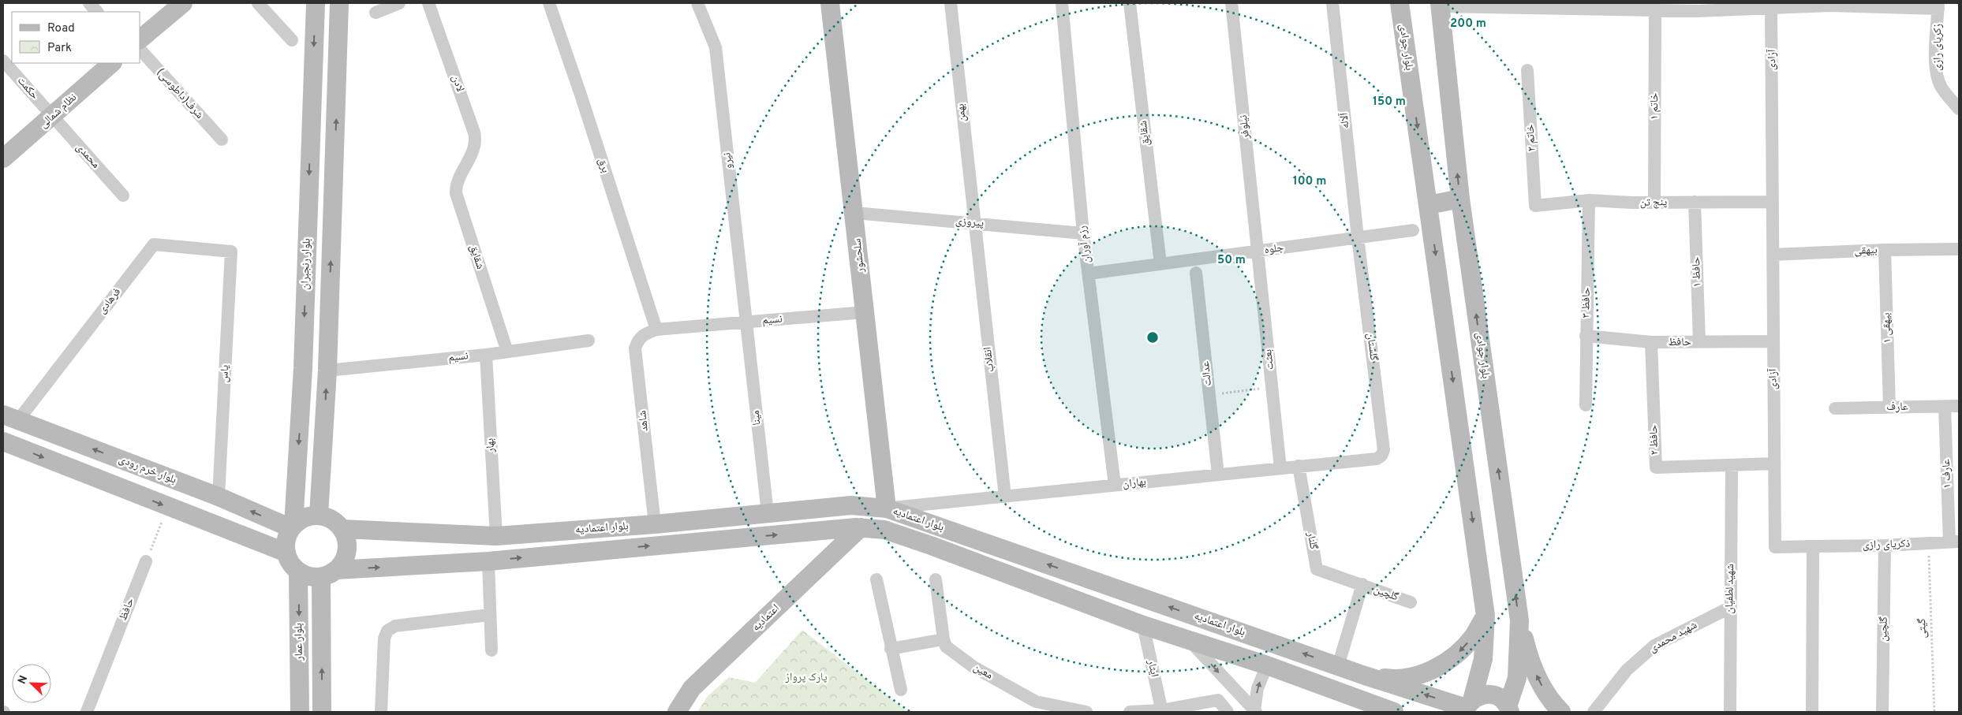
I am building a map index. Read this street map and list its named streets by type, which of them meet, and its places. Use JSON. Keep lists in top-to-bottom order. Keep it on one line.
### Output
{"streets":{"street":["بلوار جوادی","زکریای رازی","آزادی","لادن","حکمت","شرف(داطوسی)","خاتم ۱","نظام شمالی","بهمن","آلاله","نیلوفر","شقایق","خاتم ۲","محمدی","نیرو","برق","پنج تن","پیروزی","رزم آوران","جلوه","بیهقی","سلحشور","بلوار رنجبران","حافظ ۱","فرهادی","حافظ ۳","نسیم","بیهقی ۱","حافظ","گلستان","انقلاب","بعثت","یاس","عدالت","عارف","مینا","شاهد","حافظ ۲","بهار","بلوار خرم رودی","عارف ۱","بهاران","بلوار اعتمادیه","گلنار","ذکریای رازی","شهید لطفیان","گلچین","اعتمادیه","شهید محمدی","بلوار عمار","ایثار","معین"],"path":["گیتی"]},"crossings":[["بلوار جوادی","بلوار اعتمادیه"],["آزادی","پنج تن"],["آزادی","بیهقی"],["آزادی","حافظ"],["آزادی","حافظ ۲"],["آزادی","ذکریای رازی"],["لادن","شقایق"],["حکمت","نظام شمالی"],["حکمت","محمدی"],["خاتم ۱","پنج تن"],["نظام شمالی","محمدی"],["بهمن","پیروزی"],["بهمن","انقلاب"],["آلاله","جلوه"],["آلاله","گلستان"],["نیلوفر","جلوه"],["نیلوفر","بعثت"],["شقایق","جلوه"],["شقایق","نسیم"],["خاتم ۲","پنج تن"],["نیرو","نسیم"],["نیرو","مینا"],["برق","نسیم"],["برق","شاهد"],["پنج تن","حافظ ۱"],["پنج تن","حافظ ۳"],["پیروزی","رزم آوران"],["پیروزی","سلحشور"],["پیروزی","انقلاب"],["رزم آوران","جلوه"],["رزم آوران","بهاران"],["جلوه","گلستان"],["جلوه","بعثت"],["بیهقی","بیهقی ۱"],["سلحشور","نسیم"],["سلحشور","بهاران"],["سلحشور","بلوار اعتمادیه"],["بلوار رنجبران","بلوار خرم رودی"],["بلوار رنجبران","بلوار اعتمادیه"],["بلوار رنجبران","بلوار عمار"],["حافظ ۱","حافظ"],["فرهادی","یاس"],["فرهادی","بلوار خرم رودی"],["حافظ ۳","حافظ"],["نسیم","مینا"],["نسیم","شاهد"],["نسیم","بهار"],["بیهقی ۱","عارف"],["حافظ","حافظ ۲"],["گلستان","بهاران"],["انقلاب","بهاران"],["بعثت","بهاران"],["یاس","بلوار خرم رودی"],["عدالت","بهاران"],["عارف","عارف ۱"],["مینا","بلوار اعتمادیه"],["شاهد","بلوار اعتمادیه"],["حافظ ۲","شهید لطفیان"],["بهار","بلوار اعتمادیه"],["بلوار خرم رودی","بلوار اعتمادیه"],["بلوار خرم رودی","بلوار عمار"],["عارف ۱","ذکریای رازی"],["بهاران","بلوار اعتمادیه"],["بهاران","گلنار"],["بلوار اعتمادیه","اعتمادیه"],["بلوار اعتمادیه","بلوار عمار"],["بلوار اعتمادیه","ایثار"],["گلنار","گلچین"],["ذکریای رازی","گلچین"],["ذکریای رازی","گیتی"],["شهید لطفیان","شهید محمدی"]],"parks":["پارک پرواز"],"legend":["Road","Park"],"north":"top left","rings":["200 m","150 m","100 m","50 m"]}
